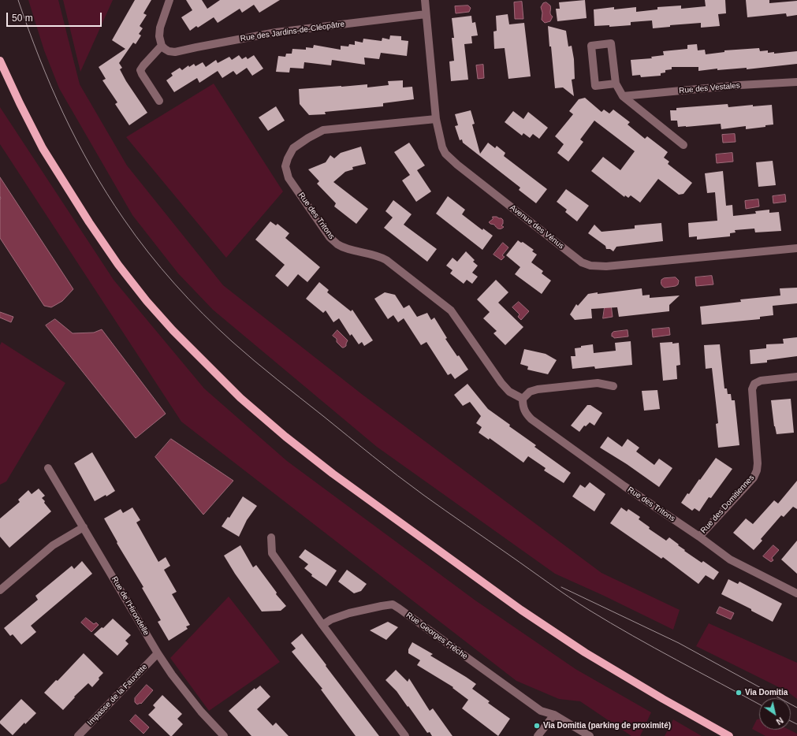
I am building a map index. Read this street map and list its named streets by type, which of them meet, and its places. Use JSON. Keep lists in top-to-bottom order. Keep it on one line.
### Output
{"streets":{"street":["Rue des Jardins-de-Cléopâtre","Rue des Vestales","Rue des Tritons","Avenue des Vénus","Rue des Domitiennes","Rue de l'Hirondelle","Rue Georges Frêche","Impasse de la Fauvette"]},"crossings":[["Rue des Jardins-de-Cléopâtre","Avenue des Vénus"],["Rue des Tritons","Avenue des Vénus"],["Rue des Tritons","Rue des Domitiennes"],["Rue de l'Hirondelle","Impasse de la Fauvette"]],"places":["Via Domitia","Via Domitia (parking de proximité)"],"scale_bar":"50 m","north":"bottom right"}
